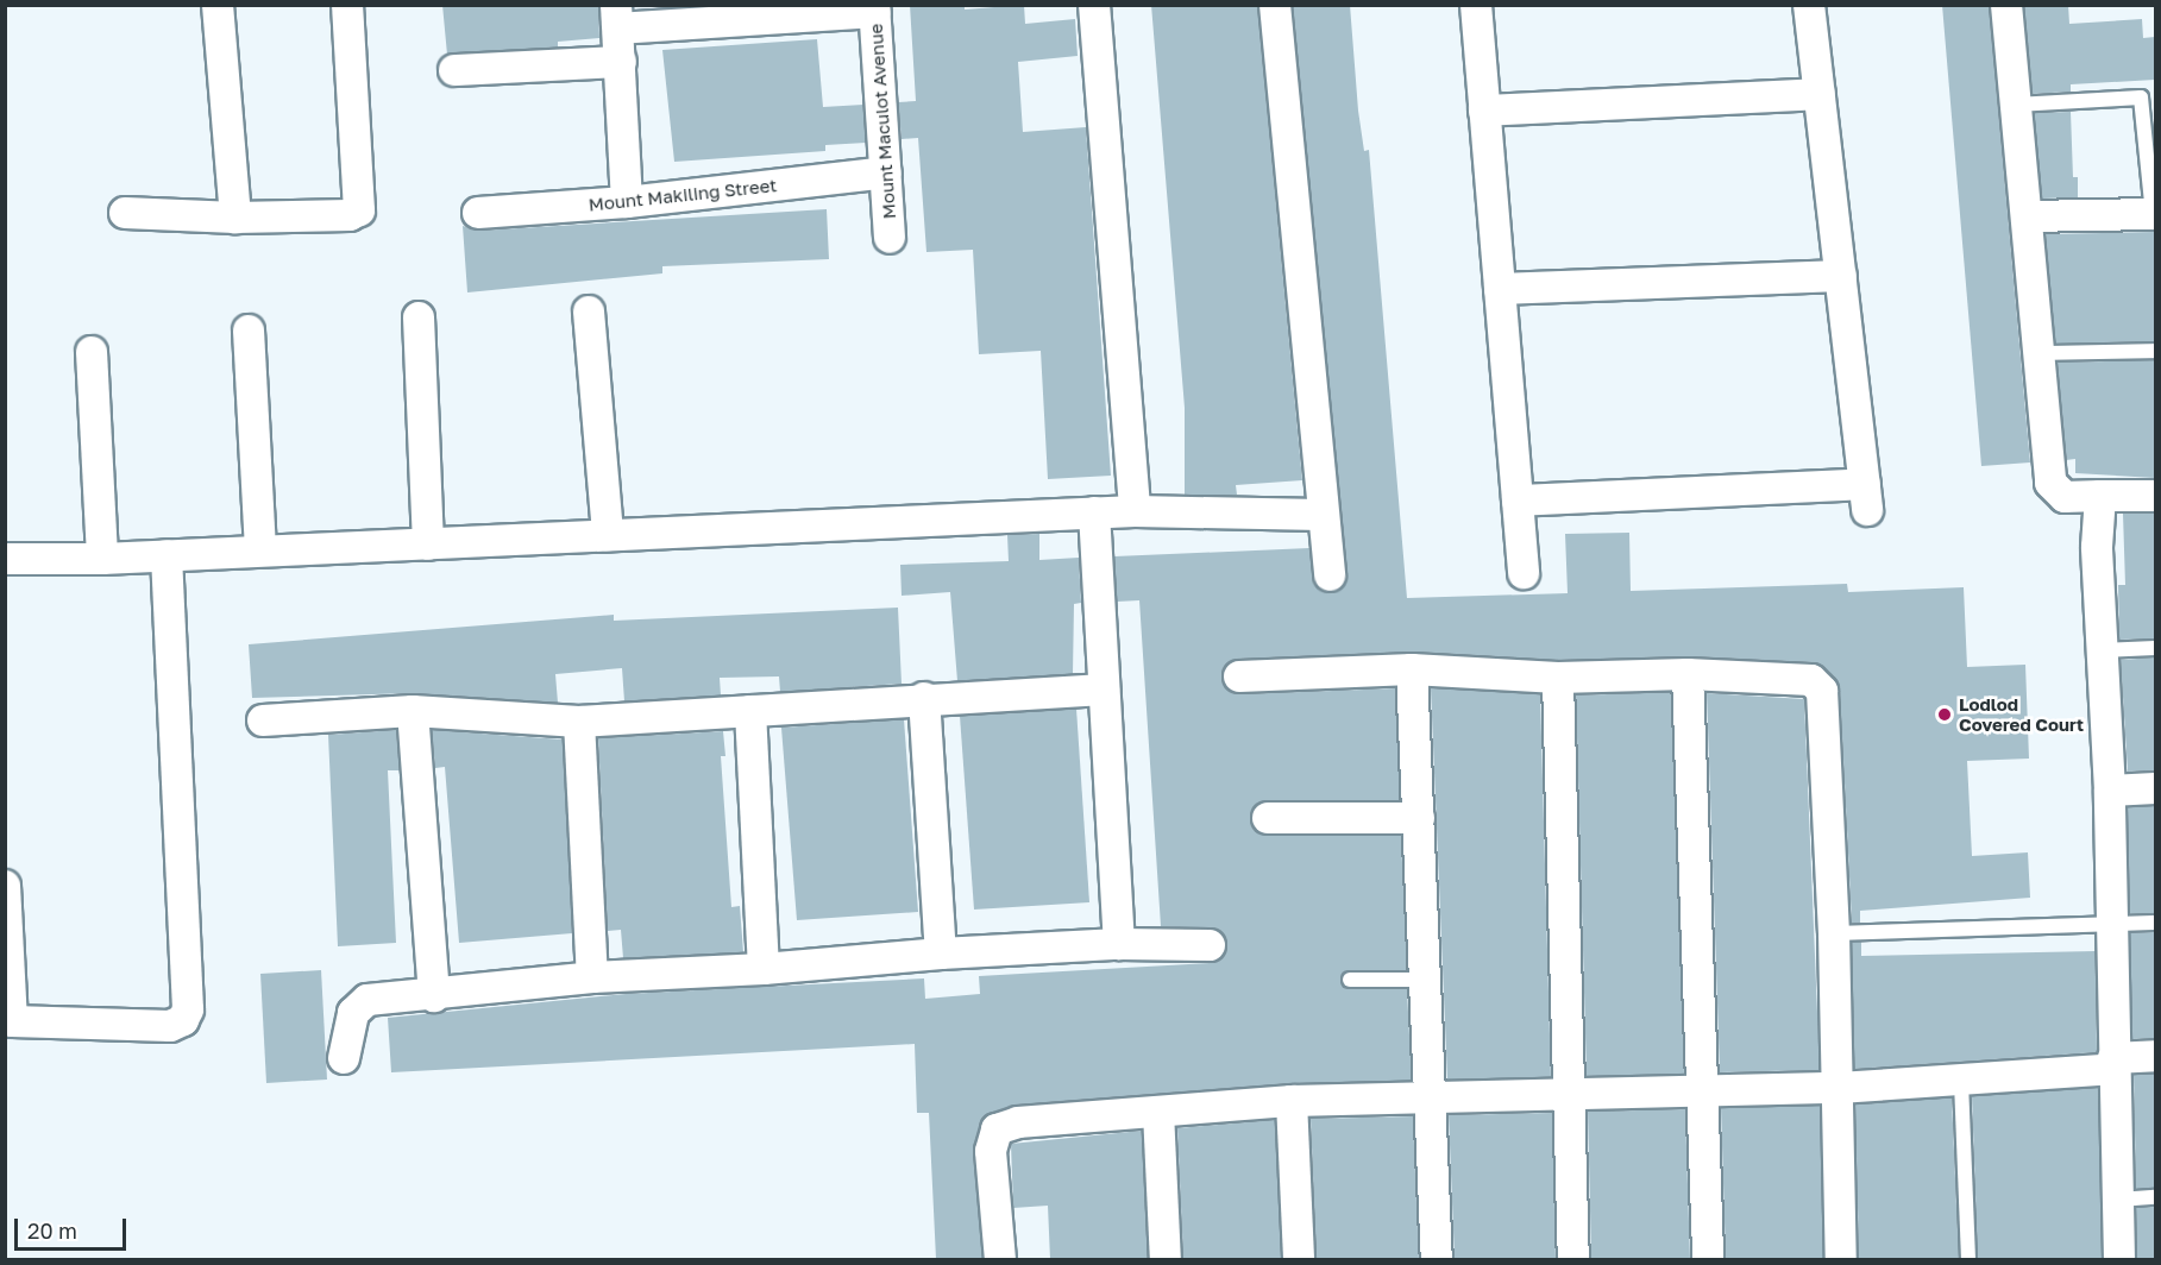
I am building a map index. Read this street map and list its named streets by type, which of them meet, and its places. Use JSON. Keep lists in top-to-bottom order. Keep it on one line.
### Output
{"streets":{"street":["Mount Maculot Avenue","Mount Makiling Street"]},"crossings":[["Mount Maculot Avenue","Mount Makiling Street"]],"places":["Lodlod Covered Court"],"scale_bar":"20 m"}
